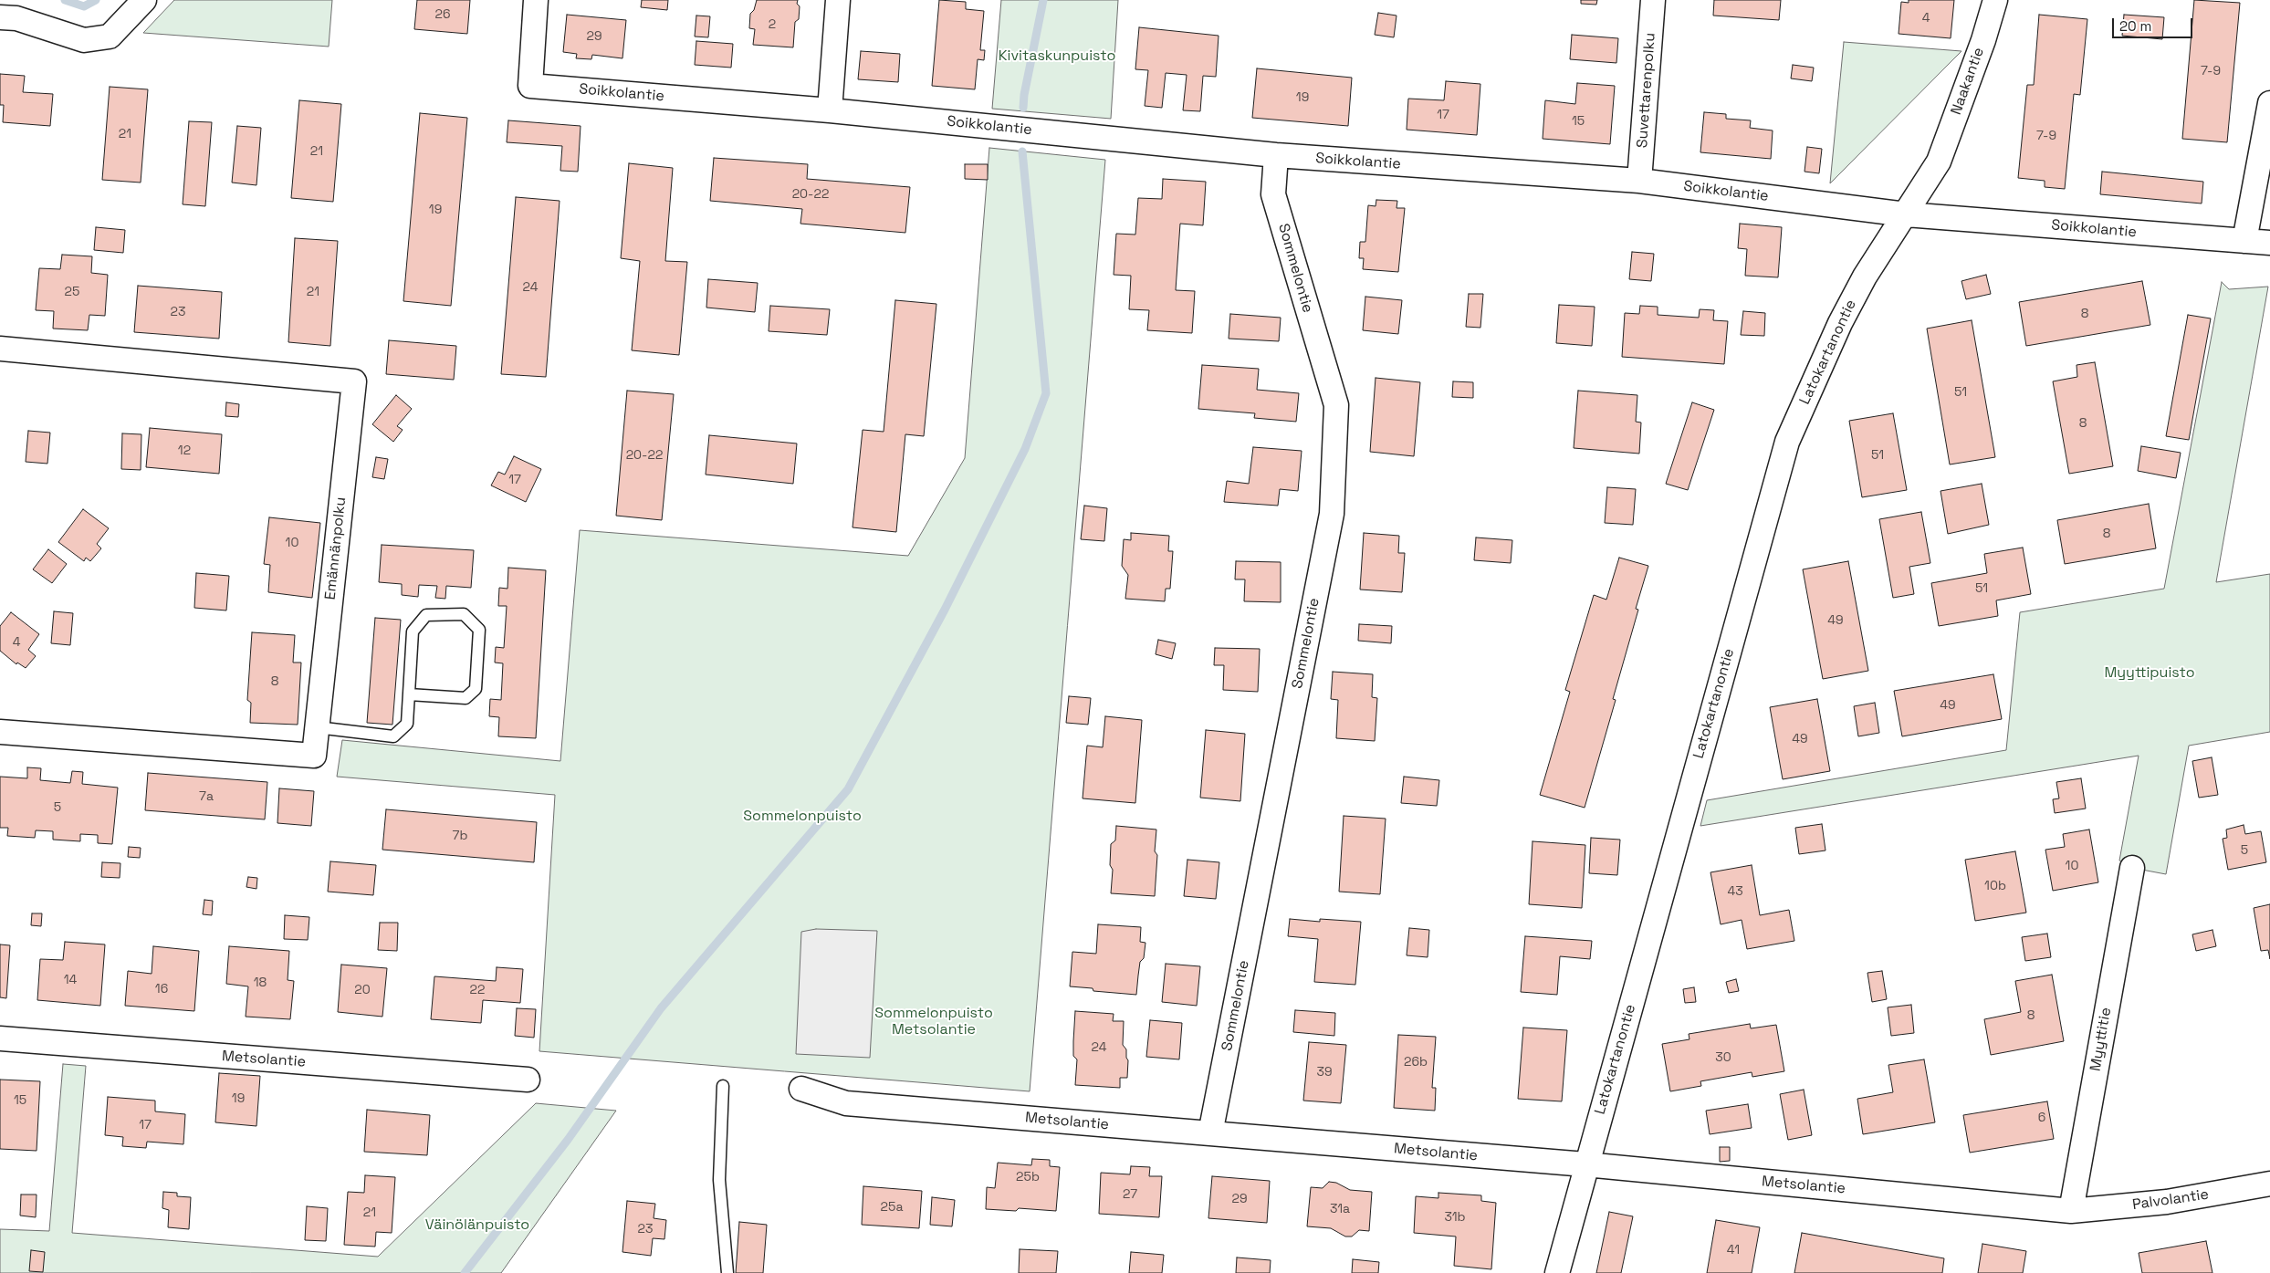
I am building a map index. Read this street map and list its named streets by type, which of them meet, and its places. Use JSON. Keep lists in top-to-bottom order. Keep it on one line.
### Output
{"streets":{"street":["Naakantie","Suvettarenpolku","Soikkolantie","Sommelontie","Latokartanontie","Emännänpolku","Myyttitie","Metsolantie","Palvolantie"]},"crossings":[["Naakantie","Latokartanontie"],["Suvettarenpolku","Soikkolantie"],["Soikkolantie","Sommelontie"],["Soikkolantie","Latokartanontie"],["Sommelontie","Metsolantie"],["Latokartanontie","Metsolantie"],["Myyttitie","Metsolantie"],["Myyttitie","Palvolantie"],["Metsolantie","Palvolantie"]],"parks":["Kivitaskunpuisto","Myyttipuisto","Sommelonpuisto","Sommelonpuisto Metsolantie","Väinölänpuisto"],"house_numbers":["26","4","2","29","7-9","19","17","15","21","7-9","21","20-22","19","24","25","21","23","8","51","8","12","20-22","51","17","8","10","51","49","4","8","49","49","7a","5","7b","5","10","10b","43","14","18","16","20","22","8","24","30","26b","39","19","15","6","17","25b","27","29","25a","31a","21","31b","23","41"],"scale_bar":"20 m"}
